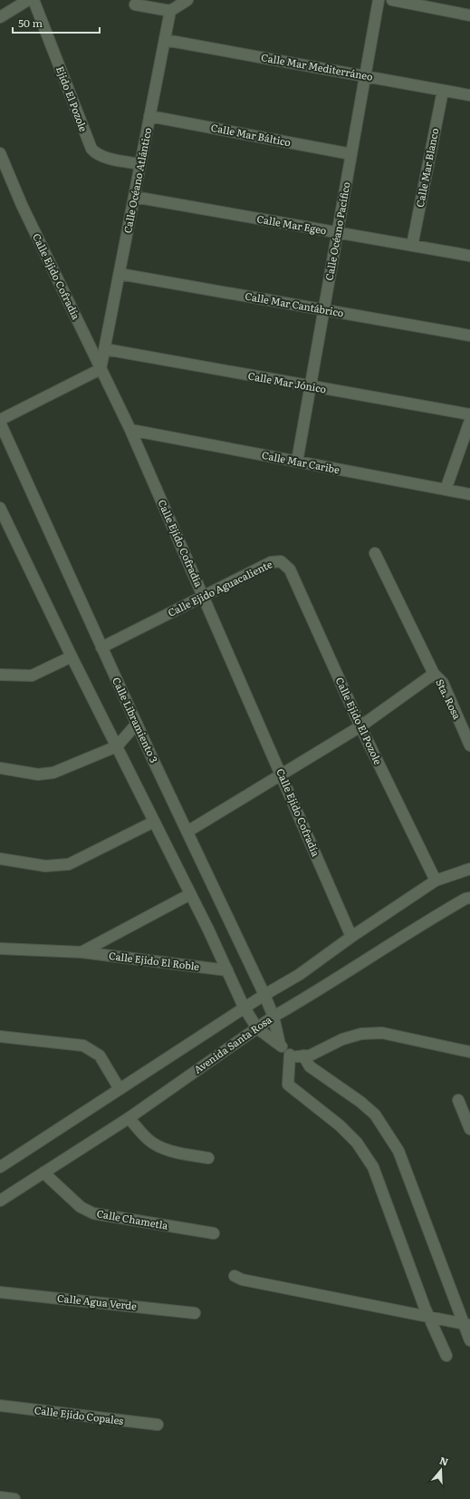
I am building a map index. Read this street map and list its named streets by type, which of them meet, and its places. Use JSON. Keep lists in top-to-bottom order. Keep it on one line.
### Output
{"streets":{"street":["Calle Mar Mediterráneo","Ejido El Pozole","Calle Mar Báltico","Calle Mar Blanco","Calle Océano Atlántico","Calle Mar Egeo","Calle Océano Pacífico","Calle Ejido Cofradía","Calle Mar Cantábrico","Calle Mar Jónico","Calle Mar Caribe","Calle Ejido Aguacaliente","Sta. Rosa","Calle Libramiento 3","Calle Ejido El Pozole","Calle Ejido El Roble","Avenida Santa Rosa","Calle Chametla","Calle Agua Verde","Calle Ejido Copales"]},"crossings":[["Calle Mar Mediterráneo","Calle Mar Blanco"],["Calle Mar Mediterráneo","Calle Océano Atlántico"],["Calle Mar Mediterráneo","Calle Océano Pacífico"],["Ejido El Pozole","Calle Océano Atlántico"],["Calle Mar Báltico","Calle Océano Atlántico"],["Calle Mar Báltico","Calle Océano Pacífico"],["Calle Mar Blanco","Calle Mar Egeo"],["Calle Océano Atlántico","Calle Mar Egeo"],["Calle Océano Atlántico","Calle Ejido Cofradía"],["Calle Océano Atlántico","Calle Mar Cantábrico"],["Calle Océano Atlántico","Calle Mar Jónico"],["Calle Mar Egeo","Calle Océano Pacífico"],["Calle Océano Pacífico","Calle Mar Cantábrico"],["Calle Océano Pacífico","Calle Mar Jónico"],["Calle Océano Pacífico","Calle Mar Caribe"],["Calle Ejido Cofradía","Calle Mar Caribe"],["Calle Ejido Cofradía","Calle Ejido Aguacaliente"],["Calle Ejido Aguacaliente","Calle Libramiento 3"],["Calle Ejido Aguacaliente","Calle Ejido El Pozole"],["Calle Libramiento 3","Avenida Santa Rosa"],["Avenida Santa Rosa","Calle Chametla"]],"scale_bar":"50 m","north":"top"}
